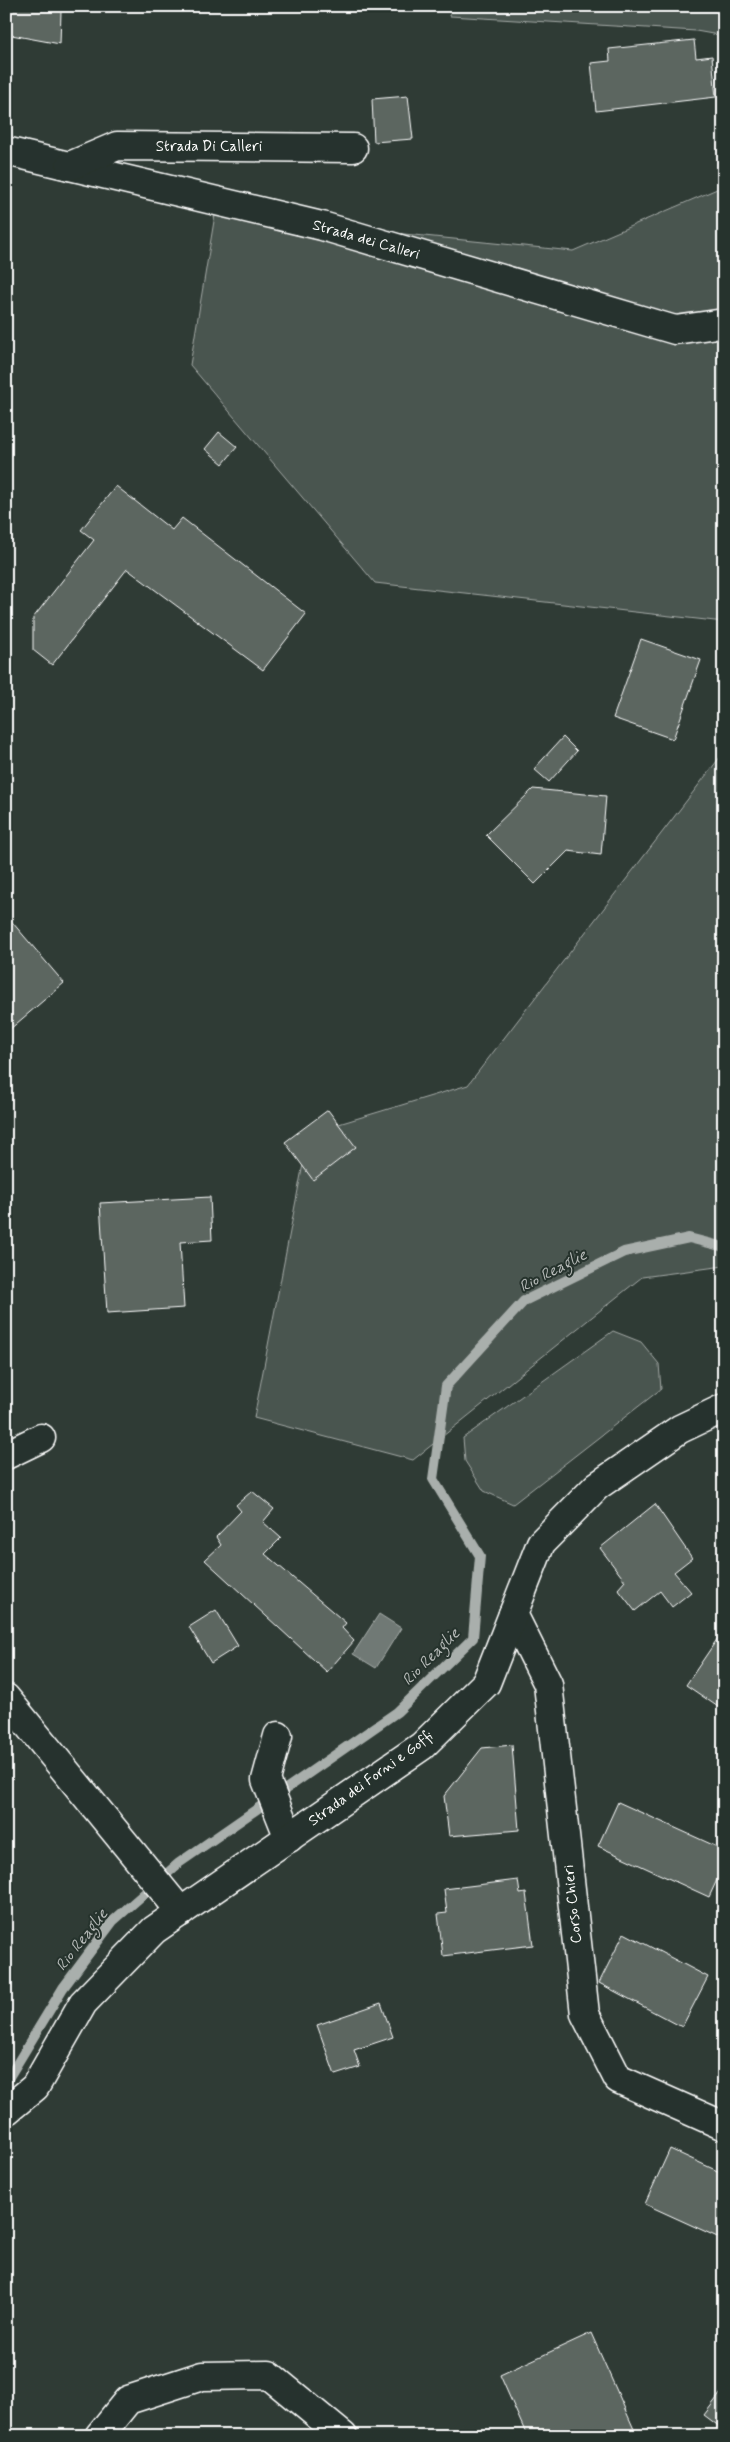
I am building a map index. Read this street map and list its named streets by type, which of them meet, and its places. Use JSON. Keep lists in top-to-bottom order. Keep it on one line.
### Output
{"streets":{"street":["Strada Di Calleri","Strada dei Calleri","Strada dei Forni e Goffi","Corso Chieri"]},"crossings":[["Strada Di Calleri","Strada dei Calleri"],["Strada dei Forni e Goffi","Corso Chieri"]],"water":["Rio Reaglie"]}
